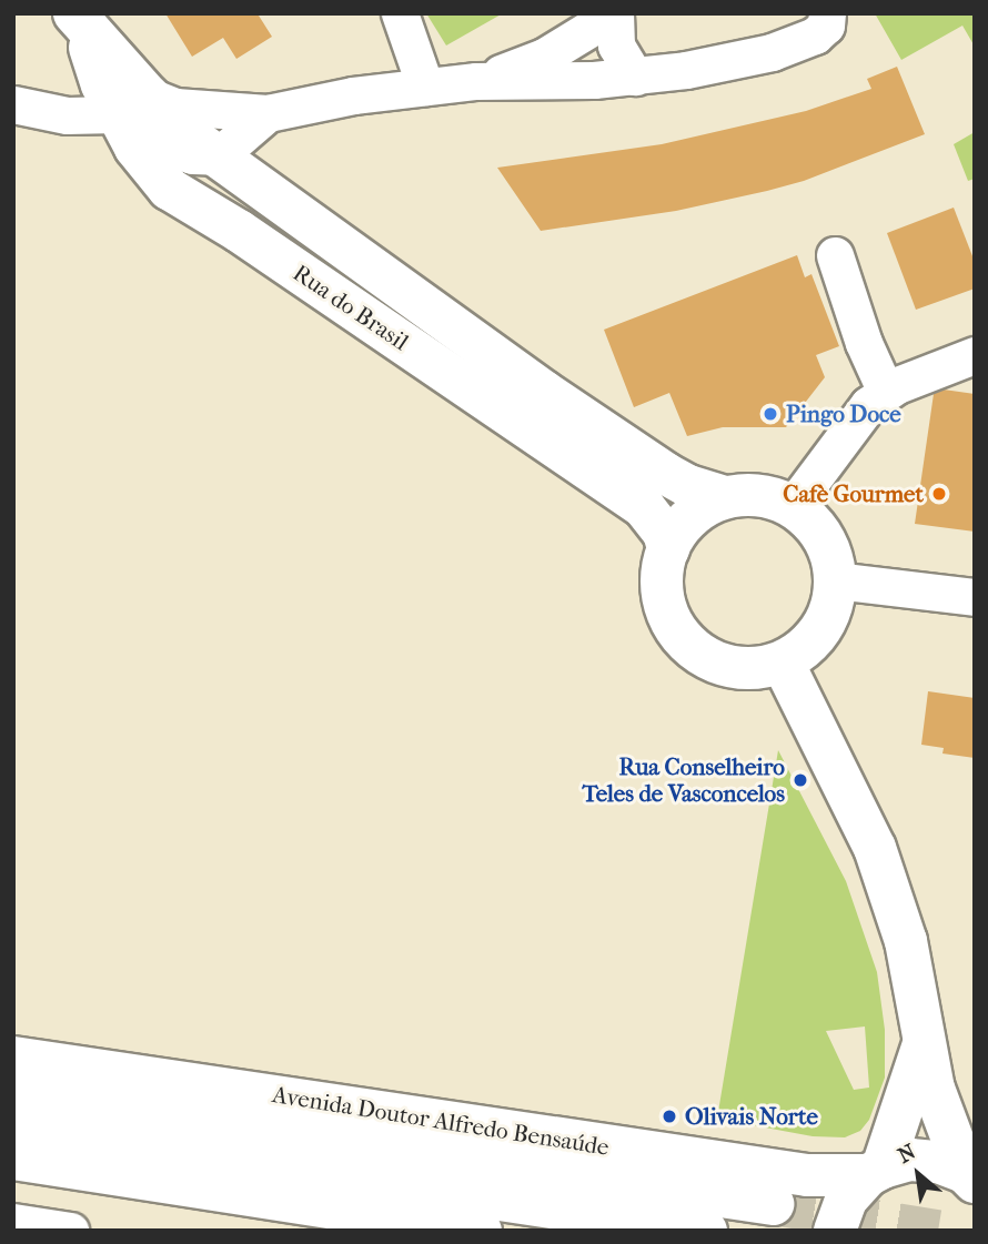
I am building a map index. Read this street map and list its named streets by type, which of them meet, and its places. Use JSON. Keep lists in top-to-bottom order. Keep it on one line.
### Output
{"streets":{"main road":["Rua do Brasil","Avenida Doutor Alfredo Bensaúde"]},"places":["Pingo Doce","Cafè Gourmet","Rua Conselheiro Teles de Vasconcelos","Olivais Norte"],"north":"top left"}
